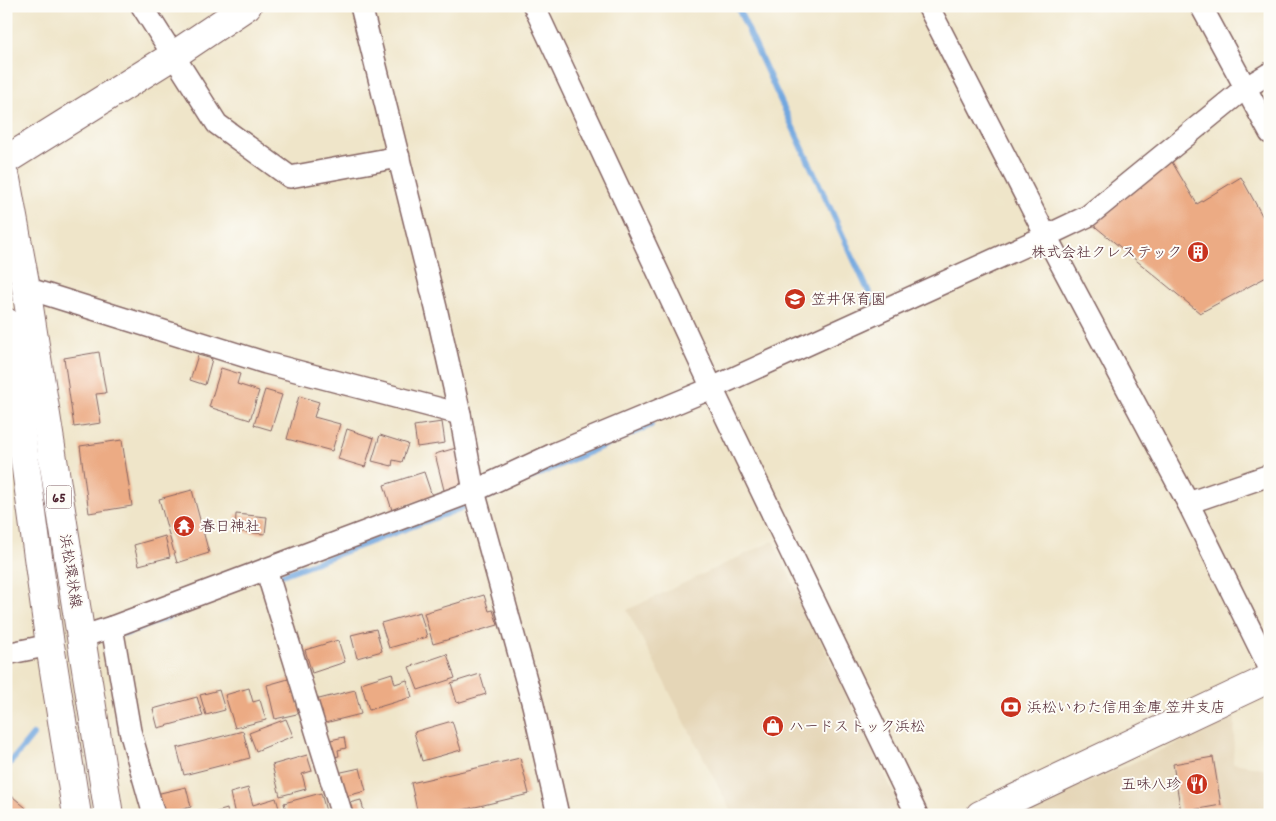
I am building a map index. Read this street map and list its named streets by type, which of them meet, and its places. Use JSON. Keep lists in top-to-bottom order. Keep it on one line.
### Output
{"streets":{"main road":["65","浜松環状線"]},"places":{"building":["株式会社クレステック"],"school or university":["笠井保育園"],"temple":["春日神社"],"bank":["浜松いわた信用金庫 笠井支店"],"shop":["ハードストック浜松"],"restaurant":["五味八珍"]}}
